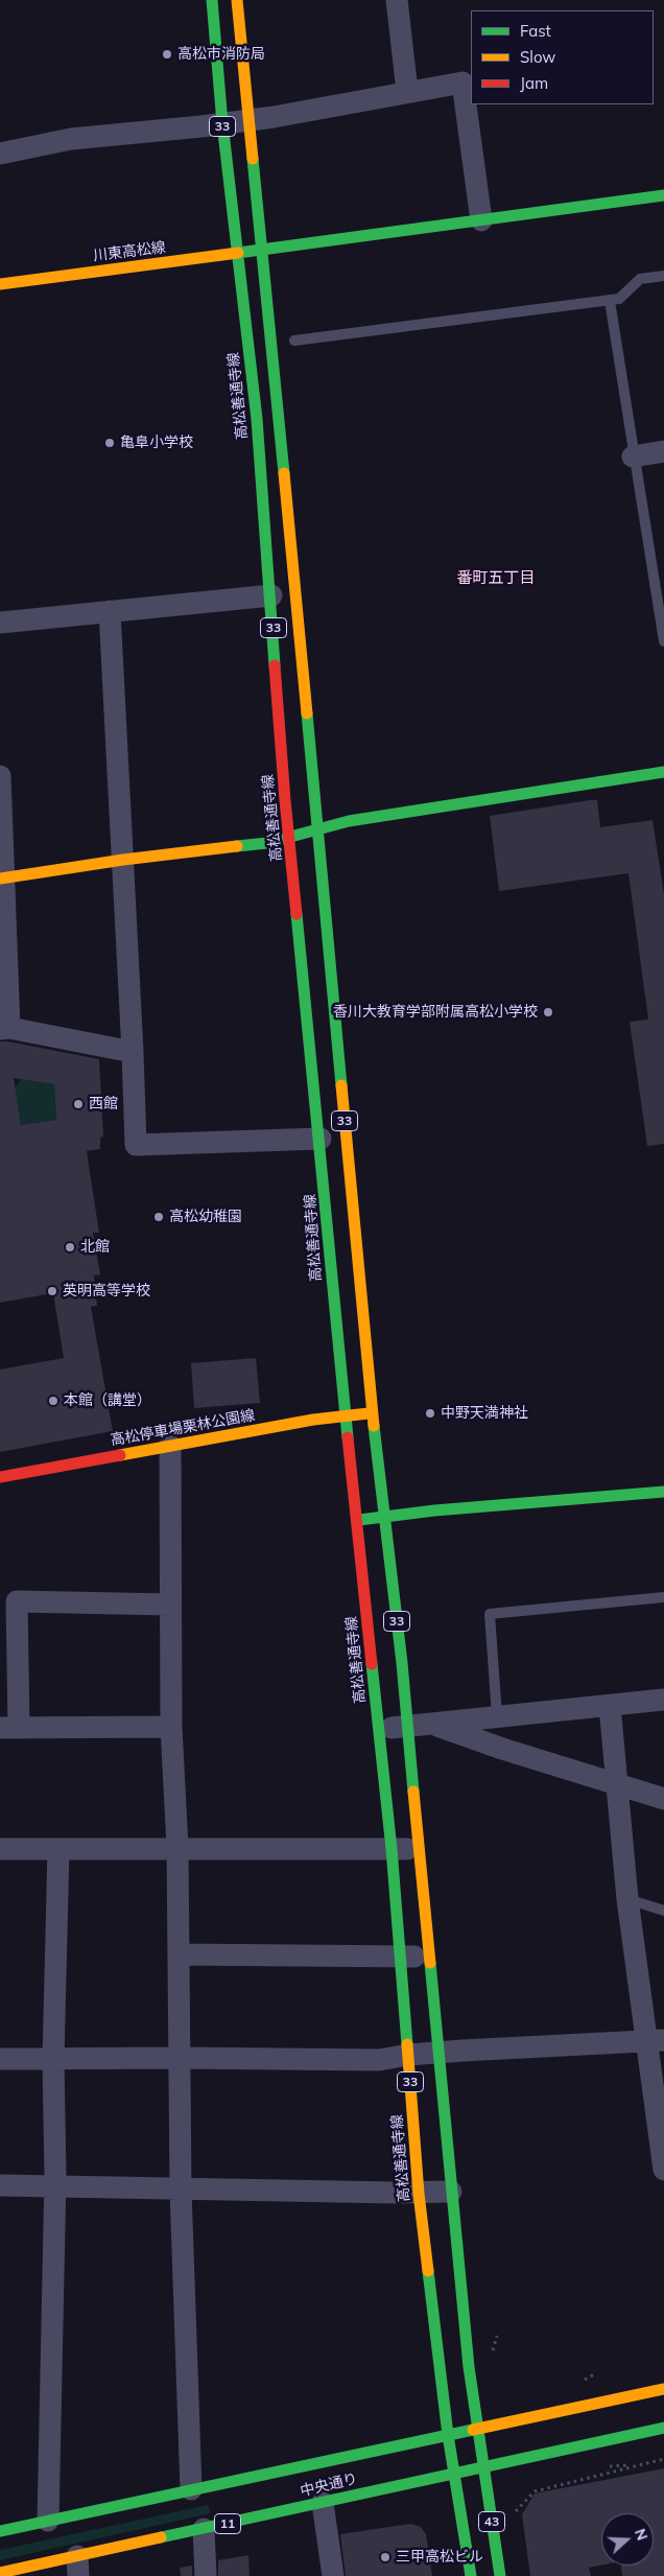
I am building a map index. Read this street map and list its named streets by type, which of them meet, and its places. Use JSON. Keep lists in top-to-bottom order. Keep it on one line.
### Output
{"streets":{"main road":["33","川東高松線","高松善通寺線","高松停車場栗林公園線","中央通り","43","11"]},"crossings":[["33","川東高松線"],["33","高松停車場栗林公園線"],["33","中央通り"],["33","43"],["川東高松線","高松善通寺線"],["高松善通寺線","高松停車場栗林公園線"],["高松善通寺線","中央通り"],["高松善通寺線","43"],["中央通り","43"]],"districts":["番町五丁目"],"places":["高松市消防局","亀阜小学校","香川大教育学部附属高松小学校","西館","高松幼稚園","北館","英明高等学校","本館（講堂）","中野天満神社","三甲高松ビル"],"legend":["Fast","Slow","Jam"],"north":"right"}
